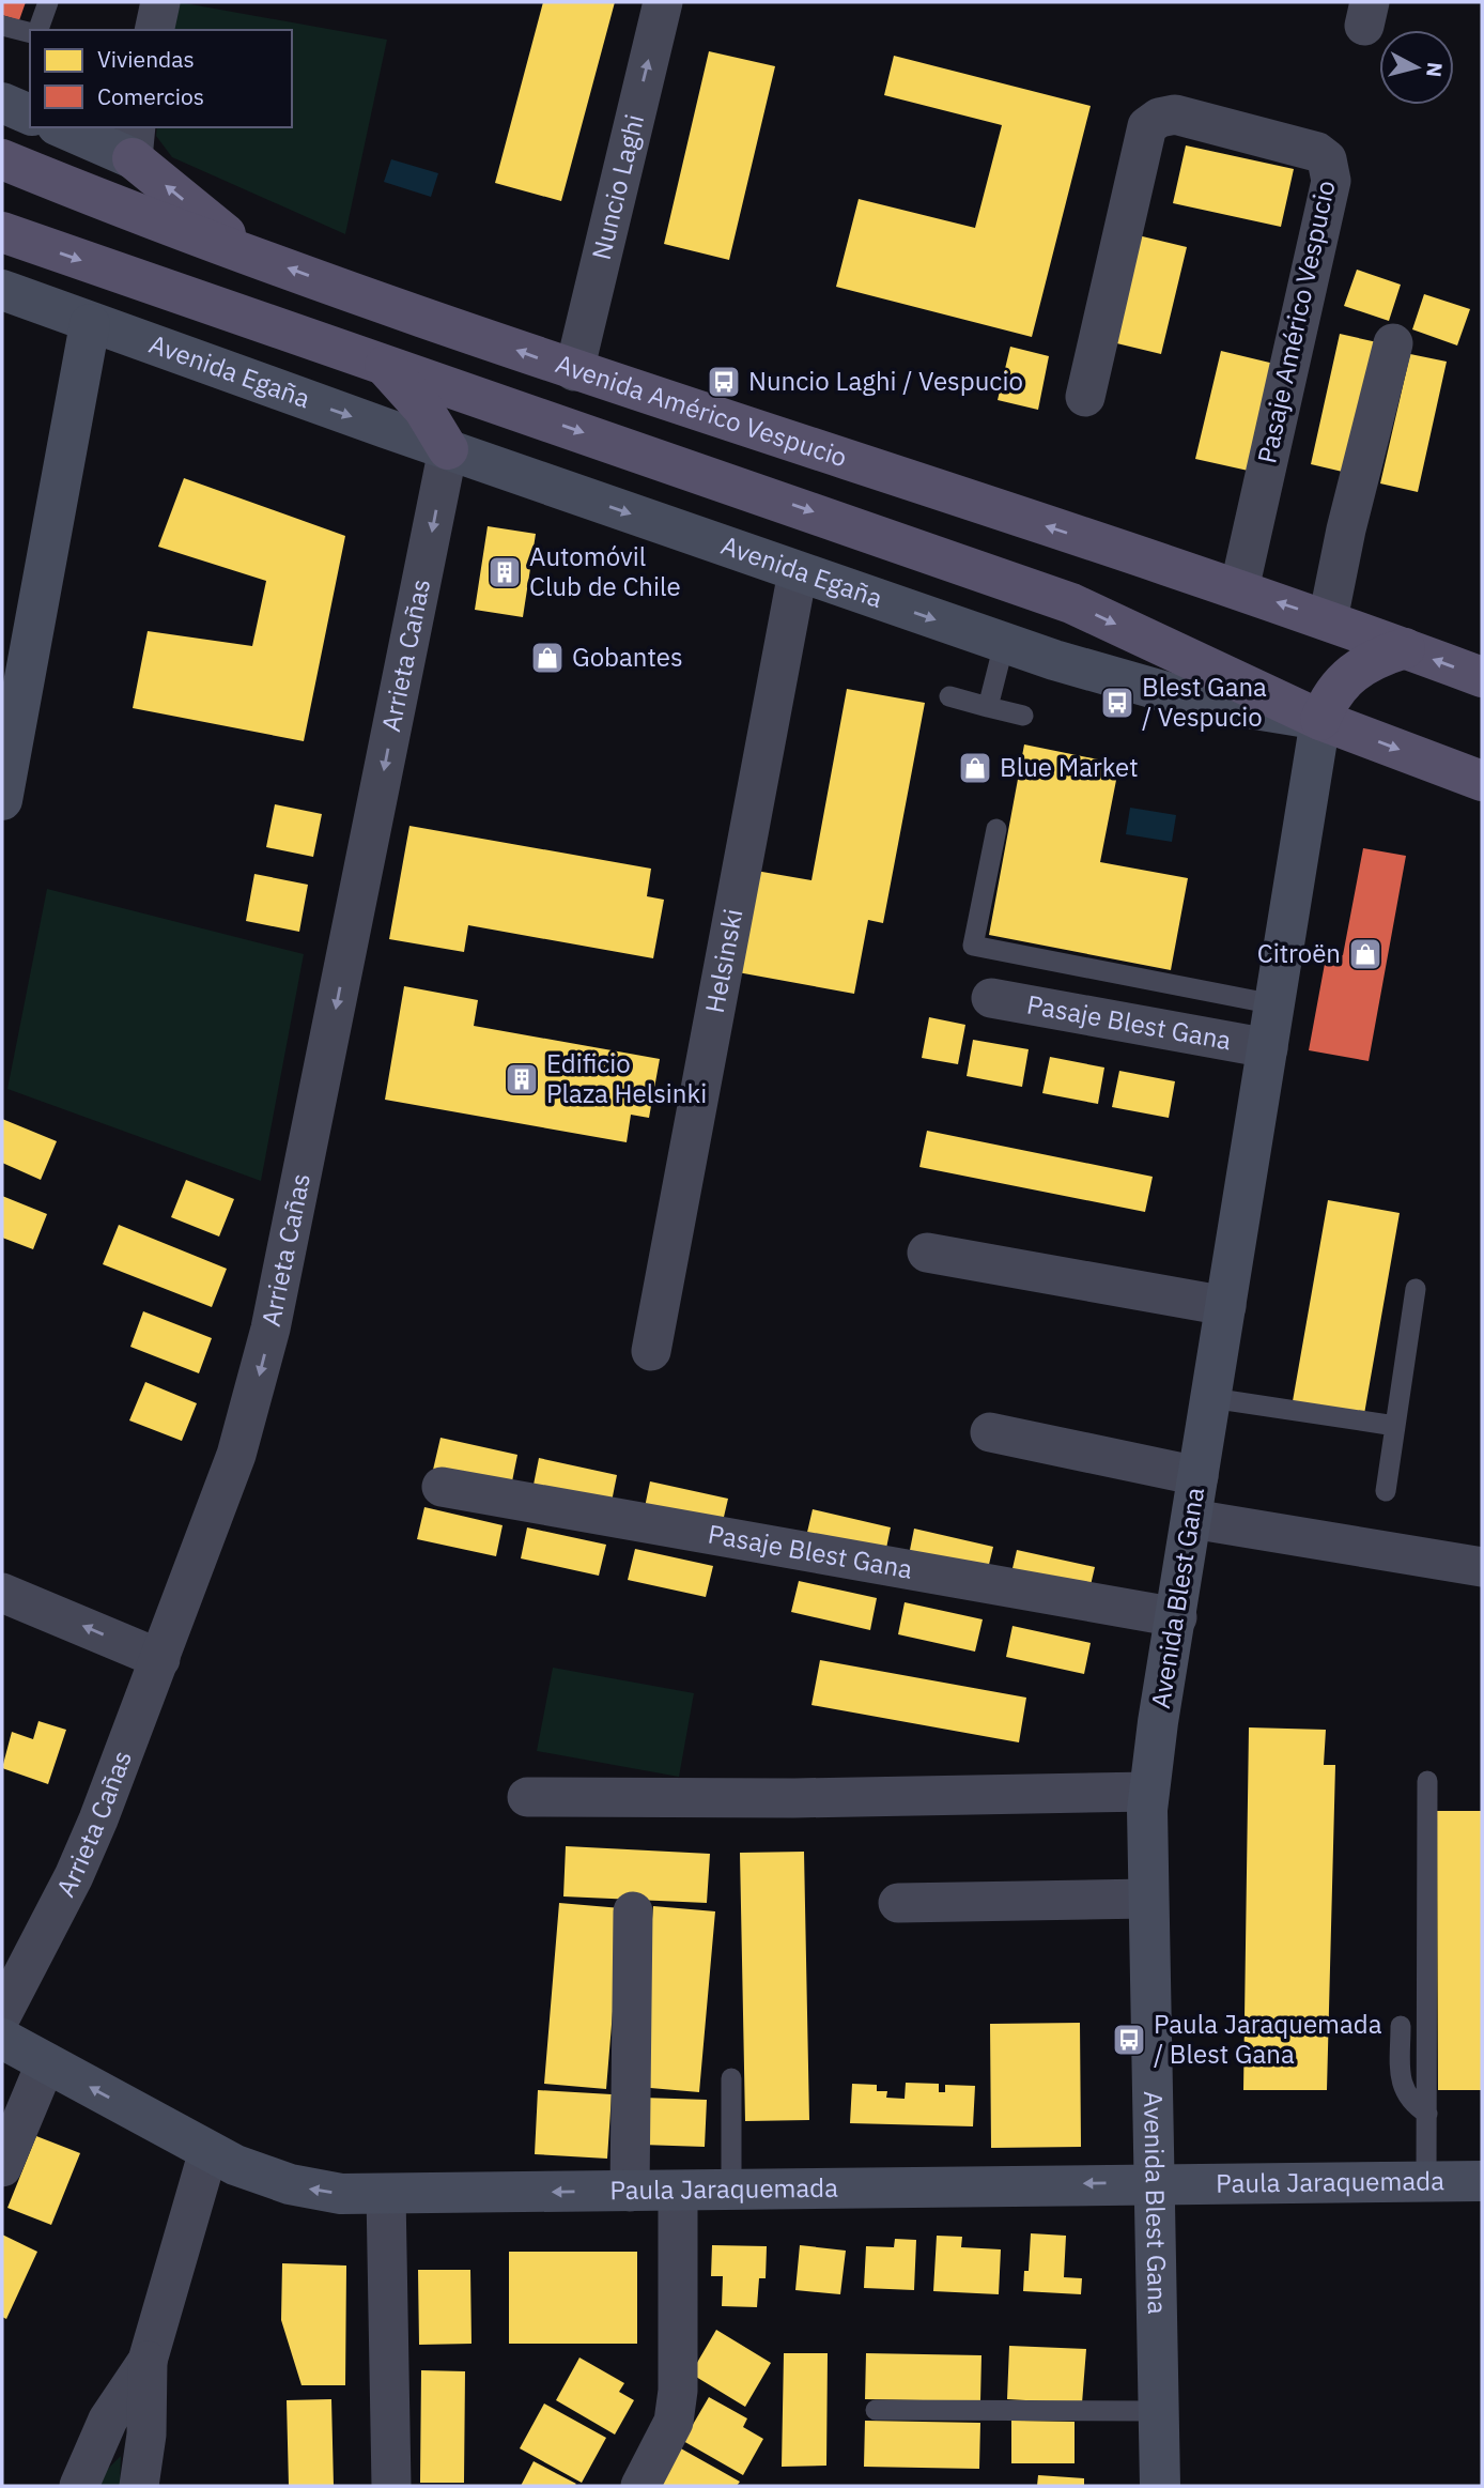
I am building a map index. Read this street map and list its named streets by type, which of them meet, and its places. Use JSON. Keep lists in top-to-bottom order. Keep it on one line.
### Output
{"streets":{"main road":["Avenida Egaña","Avenida Américo Vespucio"],"street":["Nuncio Laghi","Pasaje Américo Vespucio","Arrieta Cañas","Helsinski","Pasaje Blest Gana","Avenida Blest Gana","Paula Jaraquemada"]},"crossings":[["Nuncio Laghi","Avenida Américo Vespucio"],["Pasaje Américo Vespucio","Avenida Américo Vespucio"],["Avenida Egaña","Avenida Américo Vespucio"],["Avenida Egaña","Arrieta Cañas"],["Avenida Egaña","Helsinski"],["Avenida Egaña","Avenida Blest Gana"],["Avenida Américo Vespucio","Avenida Blest Gana"],["Pasaje Blest Gana","Avenida Blest Gana"],["Avenida Blest Gana","Paula Jaraquemada"]],"one_way":["Nuncio Laghi","Avenida Egaña","Arrieta Cañas","Paula Jaraquemada"],"places":{"bus stop":["Nuncio Laghi / Vespucio","Blest Gana / Vespucio","Paula Jaraquemada / Blest Gana"],"building":["Automóvil Club de Chile","Edificio Plaza Helsinki"],"shop":["Gobantes","Blue Market","Citroën"]},"legend":["Viviendas","Comercios"],"north":"right"}
